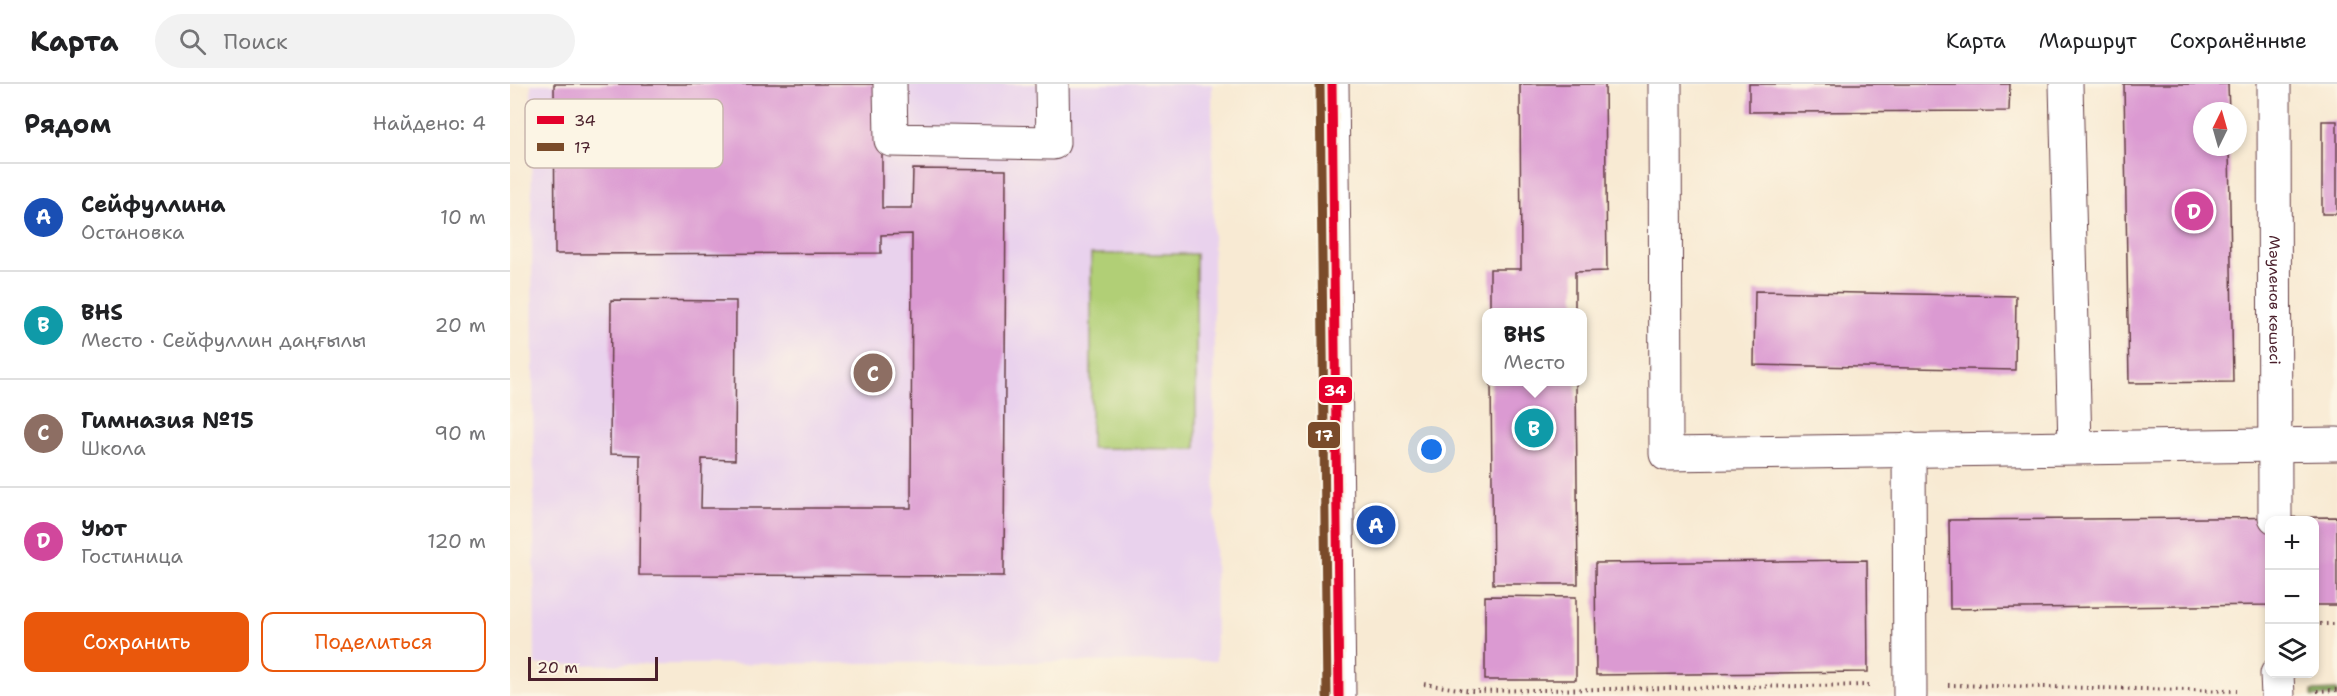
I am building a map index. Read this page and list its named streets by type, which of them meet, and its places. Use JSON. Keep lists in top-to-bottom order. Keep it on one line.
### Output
{"streets":{"main road":["Мәуленов көшесі"]},"lines":["transit line 34","transit line 17"],"legend":["34","17"],"scale_bar":"20 m","north":"top","page":{"header":"Карта","search":"Поиск","nav":["Карта","Маршрут","Сохранённые"],"heading":["Рядом","Найдено: 4"],"list":[{"mark":"A","name":"Сейфуллина","note":"Остановка","value":"10 m"},{"mark":"B","name":"BHS","note":"Место · Сейфуллин даңғылы","value":"20 m"},{"mark":"C","name":"Гимназия №15","note":"Школа","value":"90 m"},{"mark":"D","name":"Уют","note":"Гостиница","value":"120 m"}],"pins":["D","C","B","A"],"popup":["BHS","Место"],"map_buttons":["+","−"],"buttons":["Сохранить","Поделиться"],"scale":"20 m"}}
